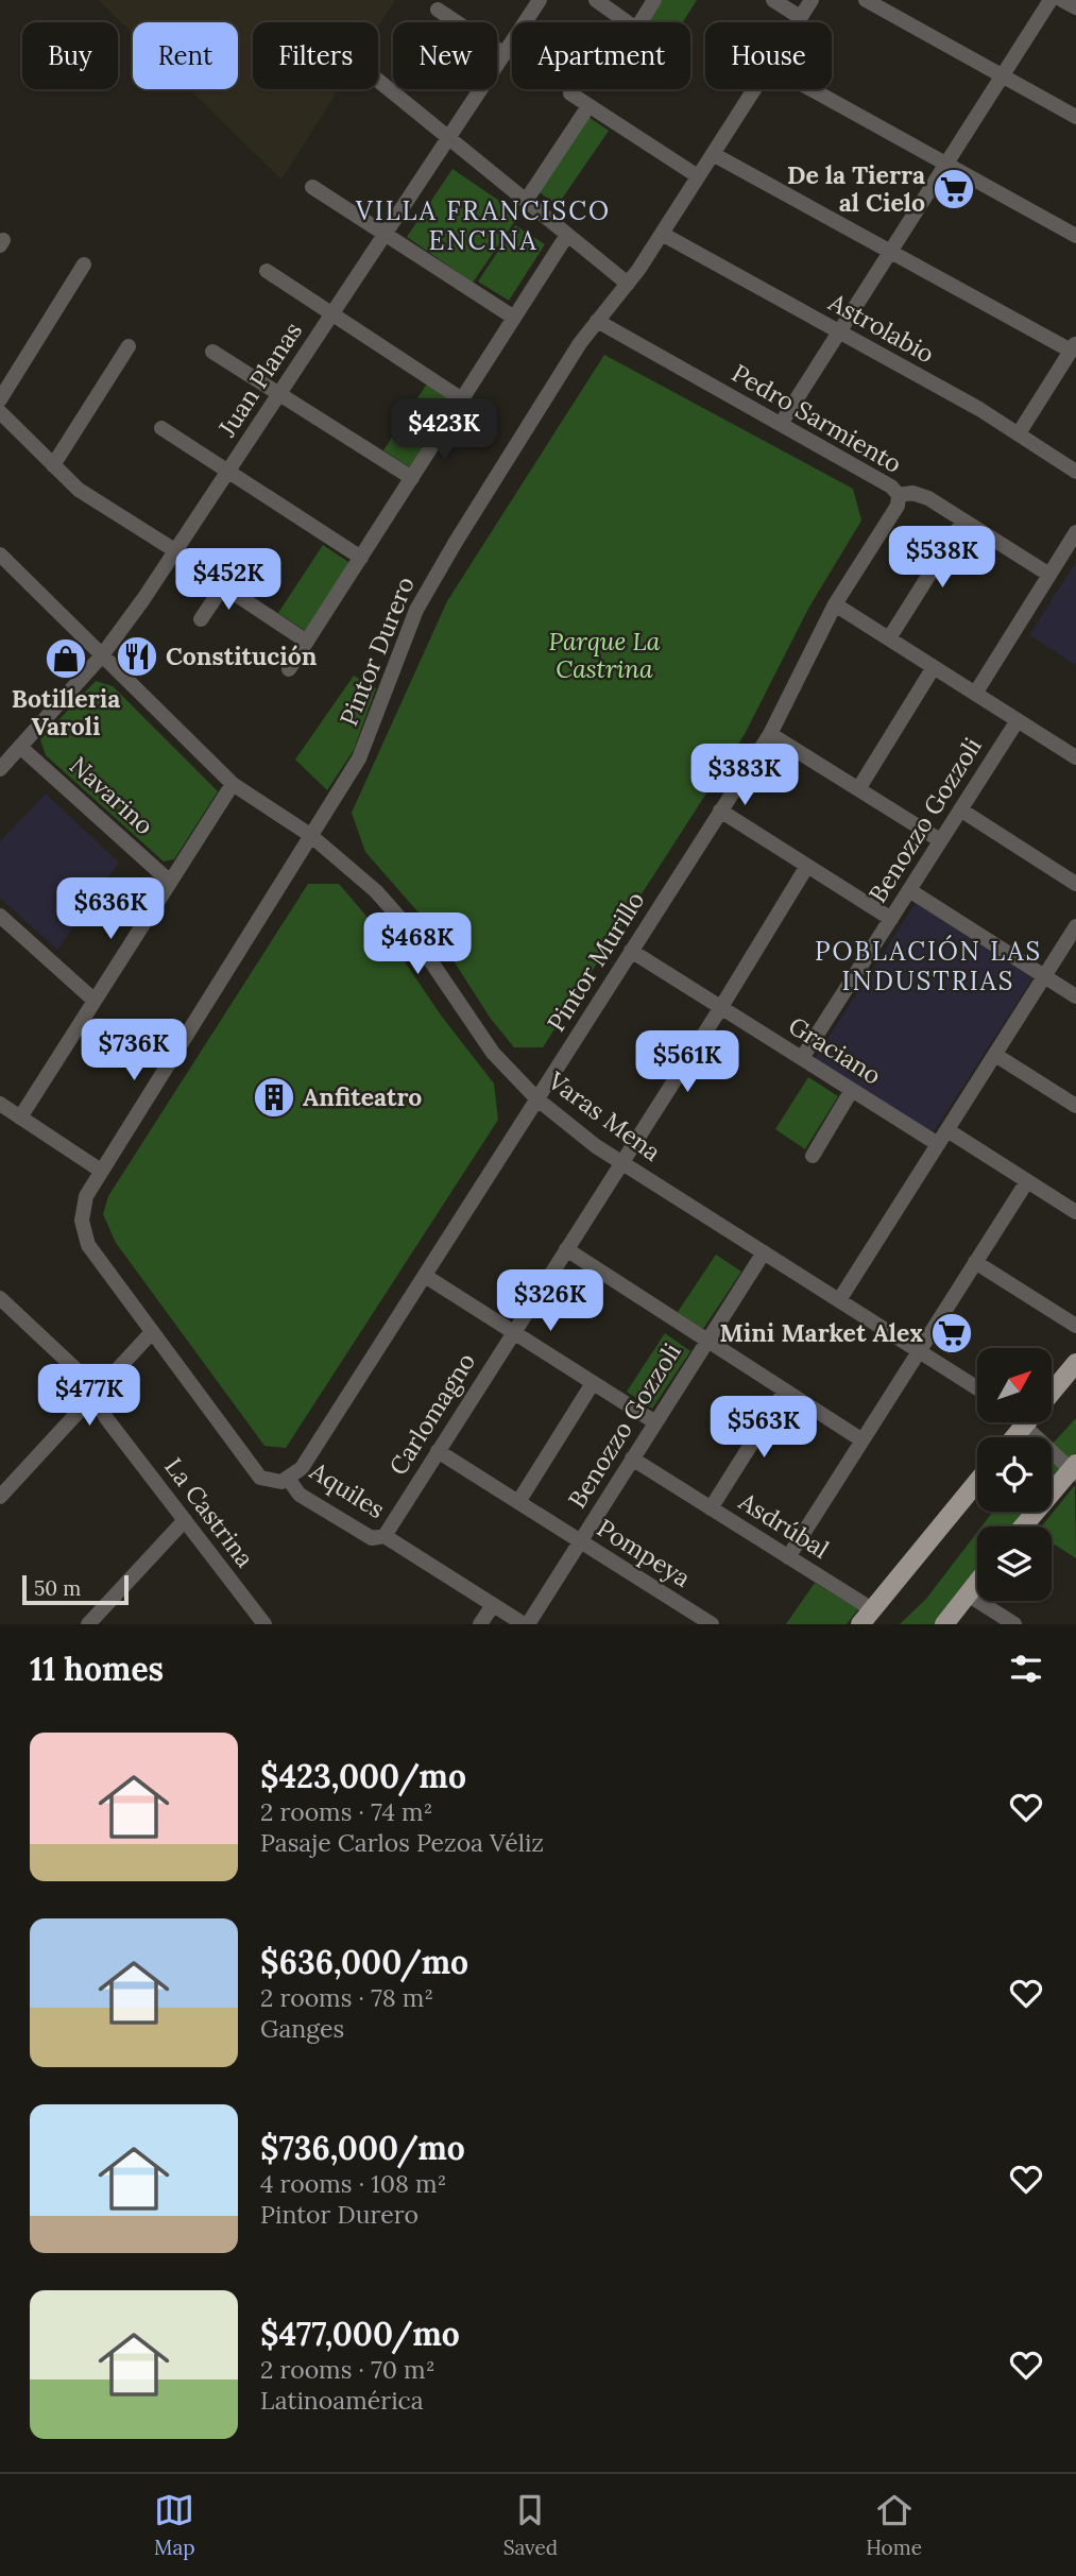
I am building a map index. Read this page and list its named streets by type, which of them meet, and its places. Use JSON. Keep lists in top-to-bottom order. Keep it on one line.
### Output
{"streets":{"street":["Astrolabio","Juan Planas","Pedro Sarmiento","Pintor Durero","Navarino","Benozzo Gozzoli","Pintor Murillo","Graciano","Varas Mena","Carlomagno","Aquiles","La Castrina","Asdrúbal","Pompeya"]},"crossings":[["Astrolabio","Pintor Durero"],["Juan Planas","Navarino"],["Juan Planas","Varas Mena"],["Pedro Sarmiento","Pintor Durero"],["Pedro Sarmiento","Pintor Murillo"],["Pintor Durero","Varas Mena"],["Pintor Durero","Aquiles"],["Benozzo Gozzoli","Graciano"],["Benozzo Gozzoli","Varas Mena"],["Benozzo Gozzoli","Aquiles"],["Benozzo Gozzoli","Asdrúbal"],["Benozzo Gozzoli","Pompeya"],["Pintor Murillo","Graciano"],["Pintor Murillo","Varas Mena"],["Pintor Murillo","Aquiles"],["Graciano","Carlomagno"],["Varas Mena","Carlomagno"],["Carlomagno","Aquiles"],["Carlomagno","Pompeya"]],"districts":["VILLA FRANCISCO ENCINA","POBLACIÓN LAS INDUSTRIAS"],"parks":["Parque La Castrina"],"places":{"supermarket":["De la Tierra al Cielo","Mini Market Alex"],"restaurant":["Constitución"],"shop":["Botilleria Varoli"],"building":["Anfiteatro"]},"scale_bar":"50 m","north":"top right","page":{"chip":["Buy","Rent","Filters","New","Apartment","House"],"price":["$423K","$538K","$452K","$383K","$636K","$468K","$736K","$561K","$326K","$477K","$563K"],"scale":"50 m","heading":"11 homes","list":[{"name":"$423,000/mo","note":"2 rooms · 74 m² · Pasaje Carlos Pezoa Véliz"},{"name":"$636,000/mo","note":"2 rooms · 78 m² · Ganges"},{"name":"$736,000/mo","note":"4 rooms · 108 m² · Pintor Durero"},{"name":"$477,000/mo","note":"2 rooms · 70 m² · Latinoamérica"}],"tabs":["Map","Saved","Home"]}}
